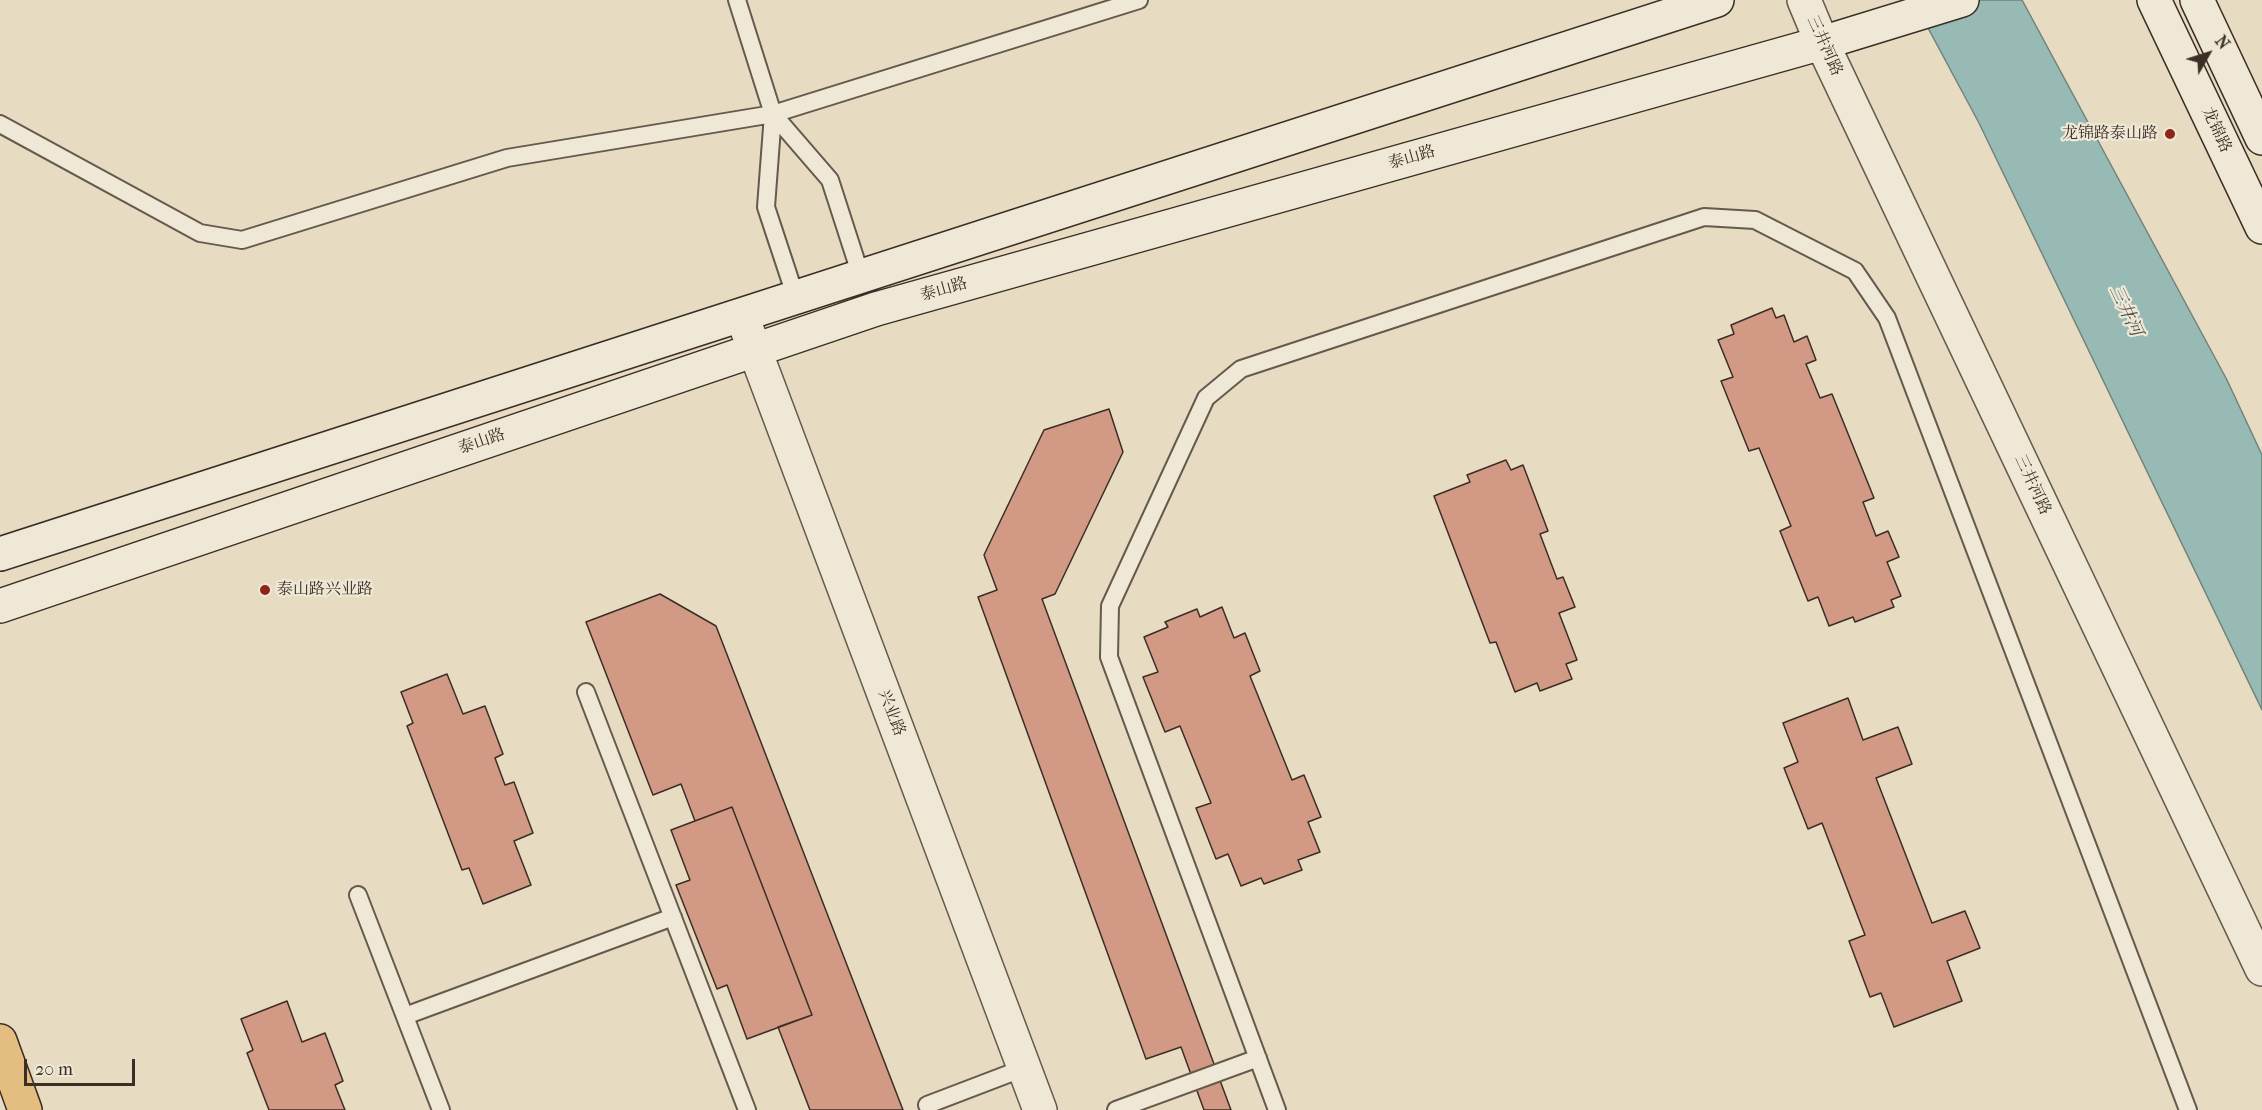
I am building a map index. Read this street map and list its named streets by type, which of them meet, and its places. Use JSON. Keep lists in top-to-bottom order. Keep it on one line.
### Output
{"streets":{"main road":["三井河路","龙锦路","泰山路","兴业路"]},"crossings":[["三井河路","泰山路"],["泰山路","兴业路"]],"water":["三井河"],"places":["龙锦路泰山路","泰山路兴业路"],"scale_bar":"20 m","north":"top right"}
